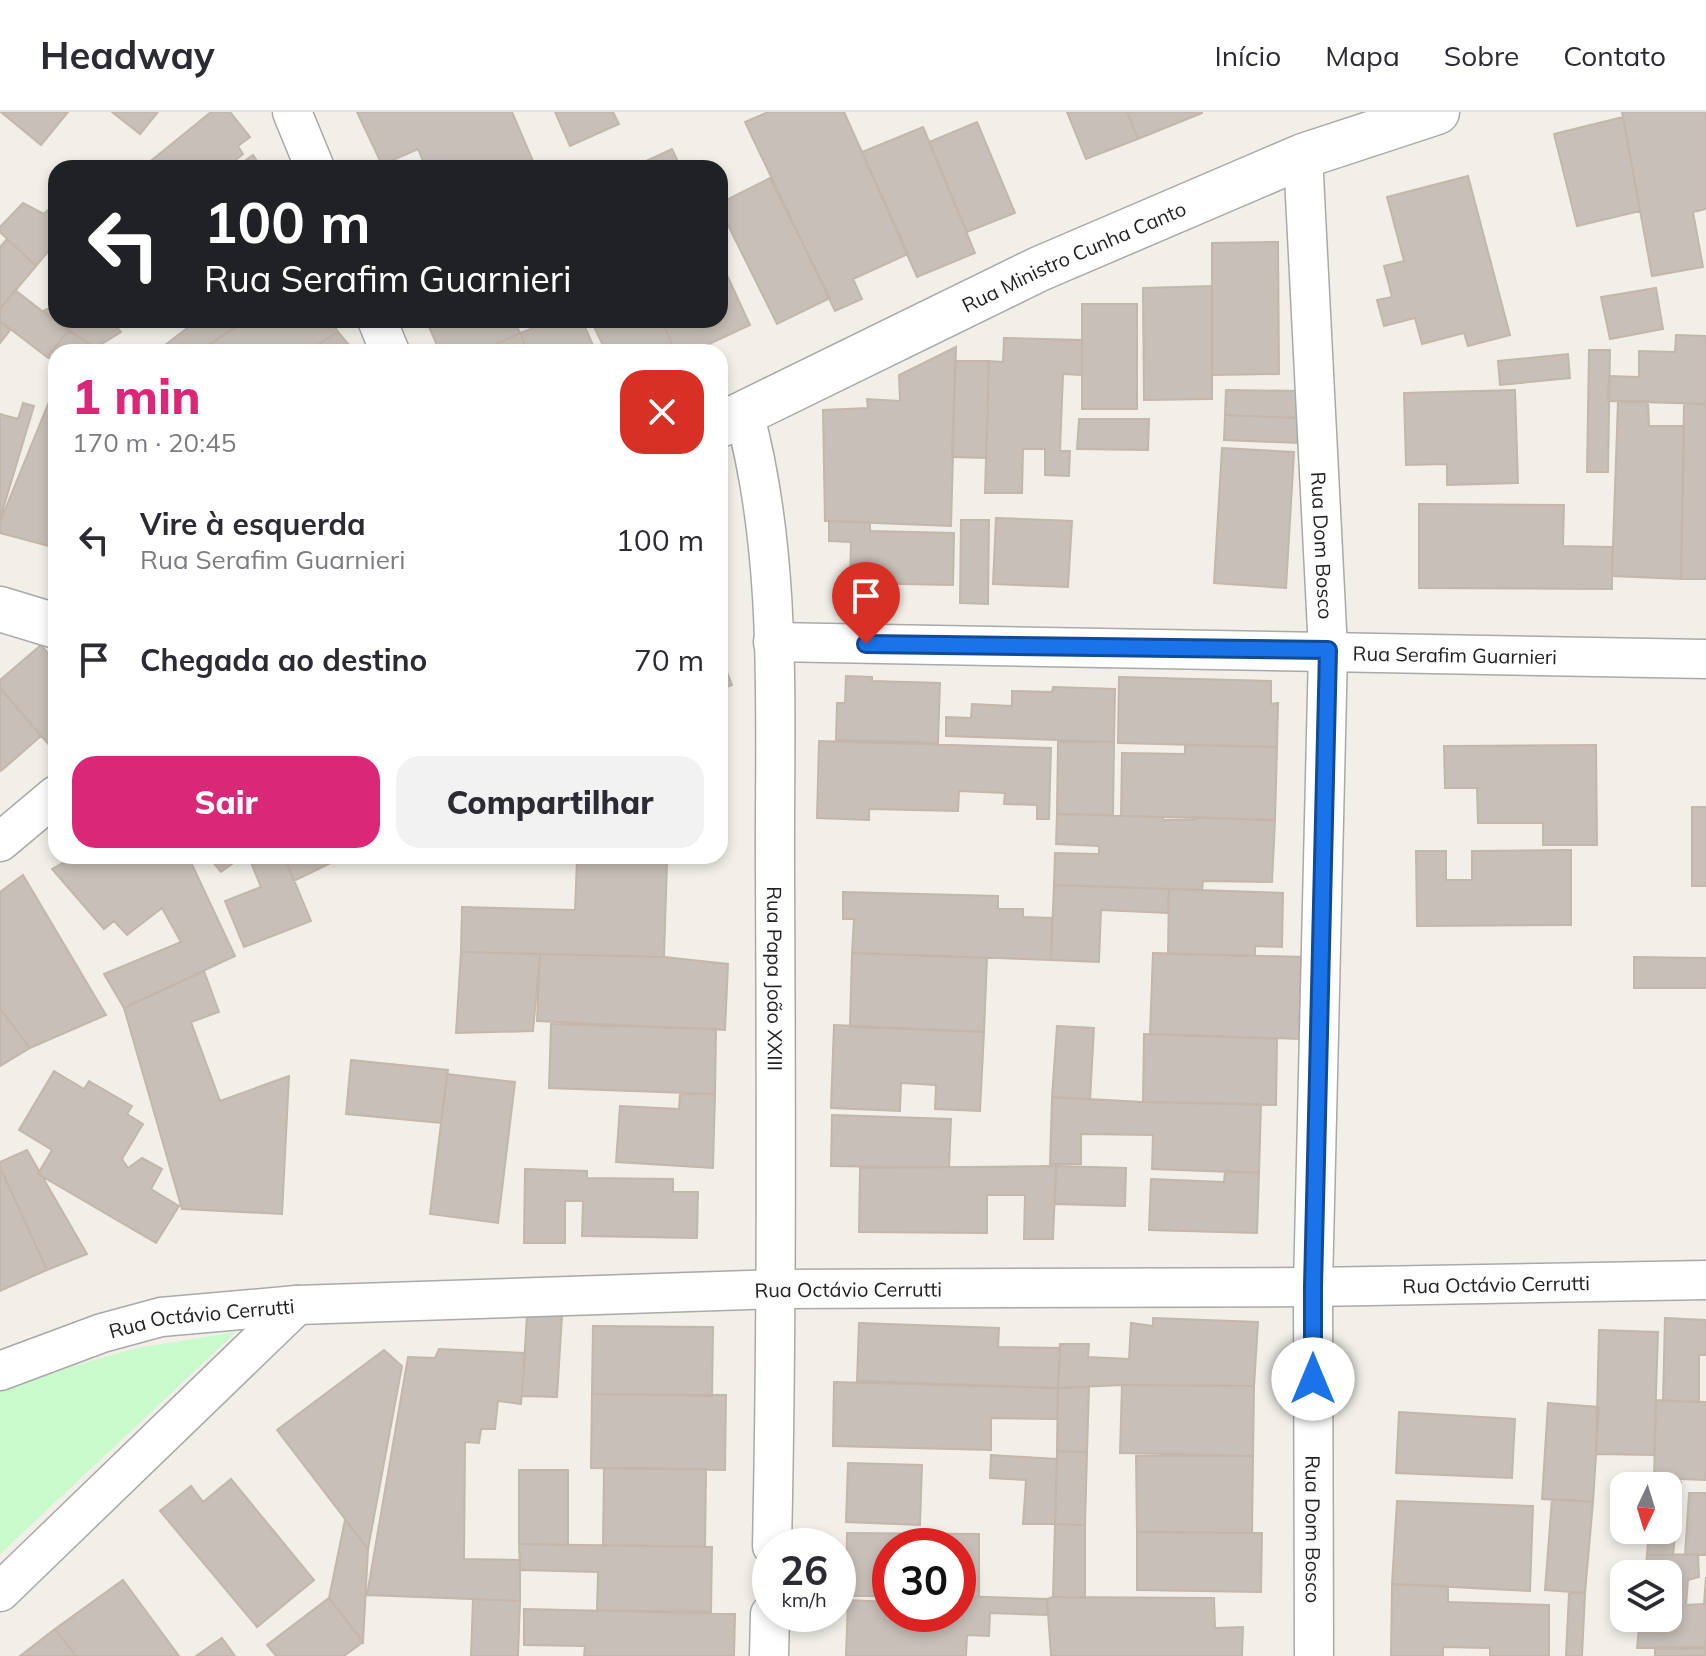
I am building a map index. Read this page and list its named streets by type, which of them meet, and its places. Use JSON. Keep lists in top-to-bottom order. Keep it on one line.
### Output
{"streets":{"street":["Rua Ministro Cunha Canto","Rua Dom Bosco","Rua Serafim Guarnieri","Rua Papa João XXIII","Rua Octávio Cerrutti"]},"crossings":[["Rua Ministro Cunha Canto","Rua Dom Bosco"],["Rua Ministro Cunha Canto","Rua Papa João XXIII"],["Rua Dom Bosco","Rua Serafim Guarnieri"],["Rua Dom Bosco","Rua Octávio Cerrutti"],["Rua Serafim Guarnieri","Rua Papa João XXIII"],["Rua Papa João XXIII","Rua Octávio Cerrutti"]],"north":"bottom","page":{"header":"Headway","nav":["Início","Mapa","Sobre","Contato"],"turn":["100 m","Rua Serafim Guarnieri"],"heading":["1 min","170 m · 20:45"],"list":[{"name":"Vire à esquerda","note":"Rua Serafim Guarnieri","value":"100 m"},{"name":"Chegada ao destino","value":"70 m"}],"buttons":["Sair","Compartilhar"],"speed":"26 km/h","limit":"30"}}
